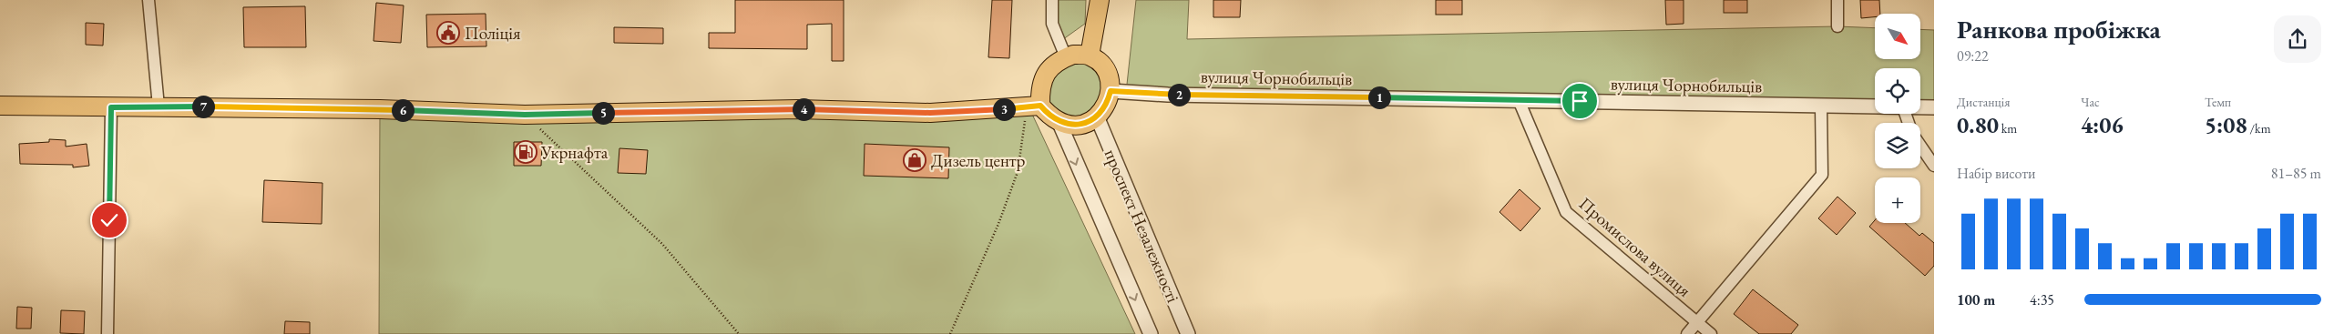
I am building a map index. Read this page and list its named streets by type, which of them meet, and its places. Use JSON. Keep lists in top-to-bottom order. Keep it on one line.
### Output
{"streets":{"street":["вулиця Чорнобильців","проспект Незалежності","Промислова вулиця"]},"crossings":[["вулиця Чорнобильців","проспект Незалежності"],["вулиця Чорнобильців","Промислова вулиця"]],"places":{"public building":["Поліція"],"fuel station":["Укрнафта"],"shop":["Дизель центр"]},"north":"bottom right","page":{"heading":["Ранкова пробіжка","09:22"],"map_buttons":"+","stats":[["Дистанція","0.80 km"],["Час","4:06"],["Темп","5:08 /km"]],"pins":["2","1","7","3","4","6","5"],"chart":["Набір висоти","81–85 m"],"list":[{"name":"100 m","note":"4:35"}]}}
